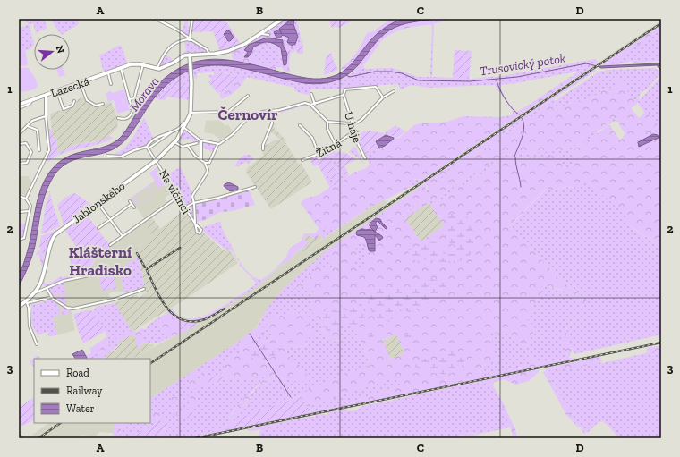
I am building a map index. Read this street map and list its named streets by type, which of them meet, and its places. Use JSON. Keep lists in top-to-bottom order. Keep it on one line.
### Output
{"streets":{"street":["Lazecká","U háje","Žitná","Na vlčinci","Jablonského"]},"crossings":[["U háje","Žitná"],["Na vlčinci","Jablonského"]],"districts":["Černovír","Klášterní Hradisko"],"water":["Trusovický potok","Morava"],"legend":["Road","Railway","Water"],"north":"right","grid":{"columns":["A","B","C","D"],"rows":["1","2","3"]}}
